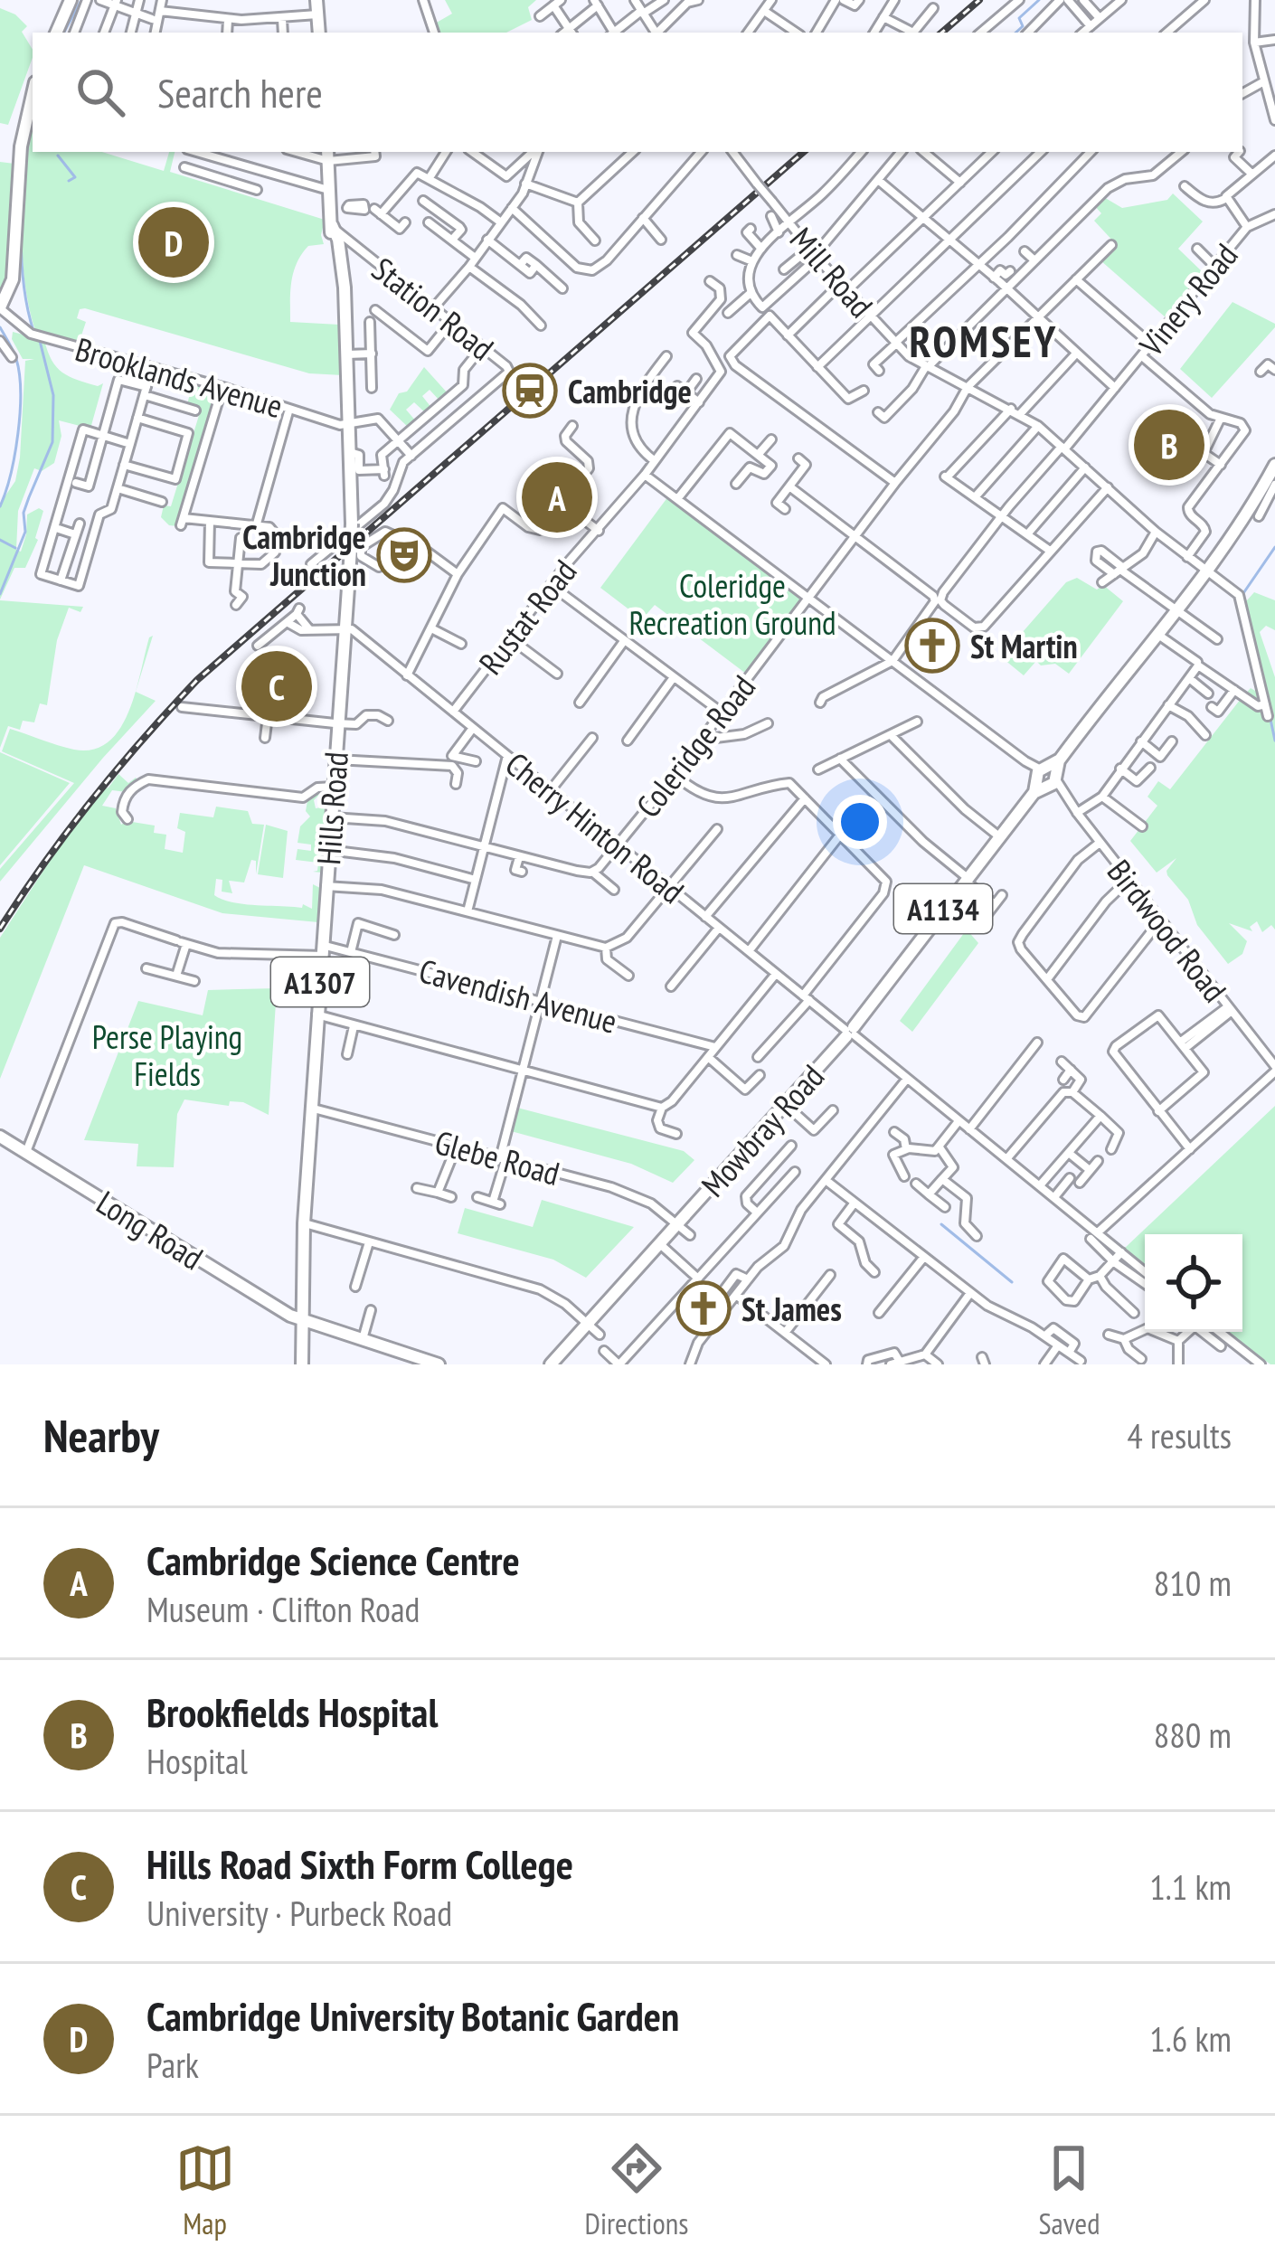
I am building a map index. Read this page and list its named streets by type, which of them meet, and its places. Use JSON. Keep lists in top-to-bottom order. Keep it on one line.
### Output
{"streets":{"main road":["Hills Road","A1134","A1307","Mowbray Road","Long Road"],"street":["Mill Road","Vinery Road","Station Road","Brooklands Avenue","Rustat Road","Coleridge Road","Cherry Hinton Road","Birdwood Road","Cavendish Avenue","Glebe Road"]},"crossings":[["Mill Road","Vinery Road"],["Mill Road","Coleridge Road"],["Mill Road","A1134"],["Station Road","Hills Road"],["Brooklands Avenue","Hills Road"],["Rustat Road","Cherry Hinton Road"],["Coleridge Road","Cherry Hinton Road"],["Hills Road","Cherry Hinton Road"],["Hills Road","Cavendish Avenue"],["Hills Road","Glebe Road"],["Hills Road","Long Road"],["Cherry Hinton Road","A1134"],["Cherry Hinton Road","Mowbray Road"],["A1134","Birdwood Road"],["A1134","Mowbray Road"],["Cavendish Avenue","Long Road"],["Mowbray Road","Glebe Road"]],"districts":["ROMSEY"],"parks":["Coleridge Recreation Ground","Perse Playing Fields"],"places":{"station":["Cambridge"],"theatre":["Cambridge Junction"],"church":["St Martin","St James"]},"page":{"search":"Search here","pins":["D","B","A","C"],"heading":["Nearby","4 results"],"list":[{"mark":"A","name":"Cambridge Science Centre","note":"Museum · Clifton Road","value":"810 m"},{"mark":"B","name":"Brookfields Hospital","note":"Hospital","value":"880 m"},{"mark":"C","name":"Hills Road Sixth Form College","note":"University · Purbeck Road","value":"1.1 km"},{"mark":"D","name":"Cambridge University Botanic Garden","note":"Park","value":"1.6 km"}],"nav":["Map","Directions","Saved"]}}
